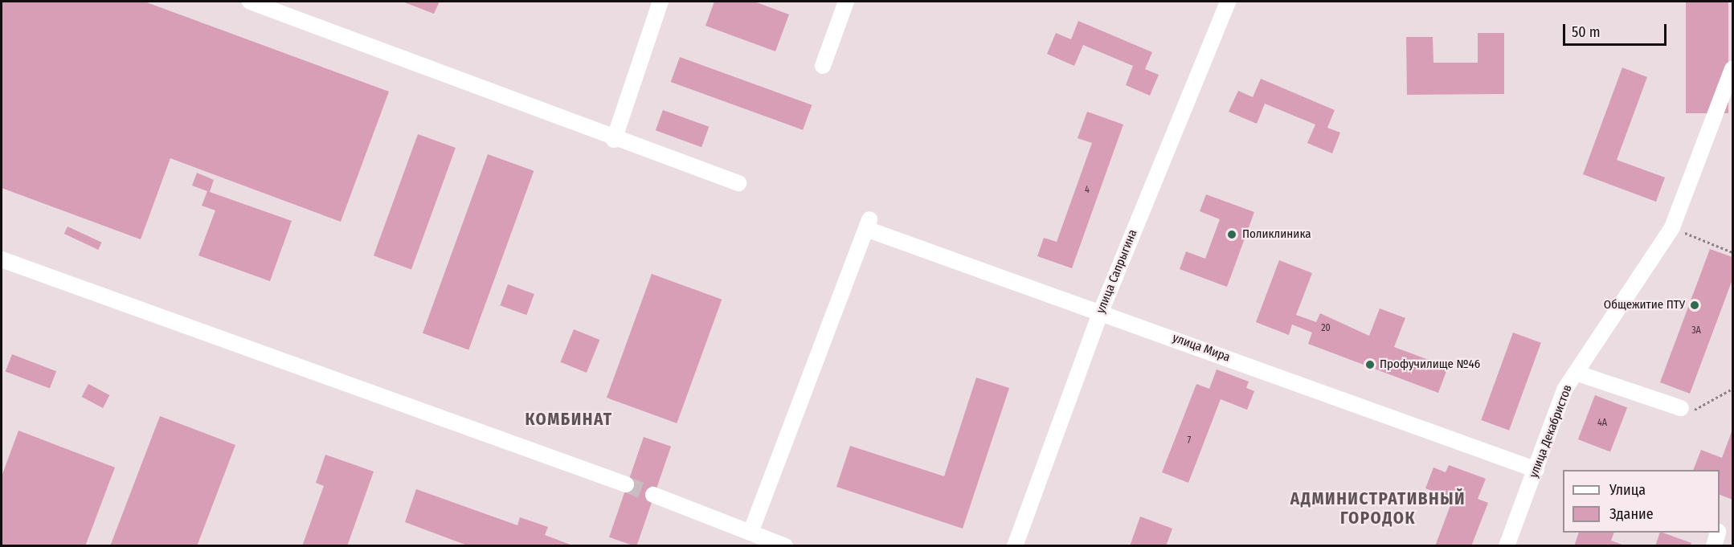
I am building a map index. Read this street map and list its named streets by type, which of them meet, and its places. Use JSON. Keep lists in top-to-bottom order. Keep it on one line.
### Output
{"streets":{"street":["улица Сапрыгина","улица Мира","улица Декабристов"]},"crossings":[["улица Сапрыгина","улица Мира"],["улица Мира","улица Декабристов"]],"districts":["КОМБИНАТ","АДМИНИСТРАТИВНЫЙ ГОРОДОК"],"places":["Поликлиника","Общежитие ПТУ","Профучилище №46"],"house_numbers":["4","20","3А","4А","7"],"legend":["Улица","Здание"],"scale_bar":"50 m"}
